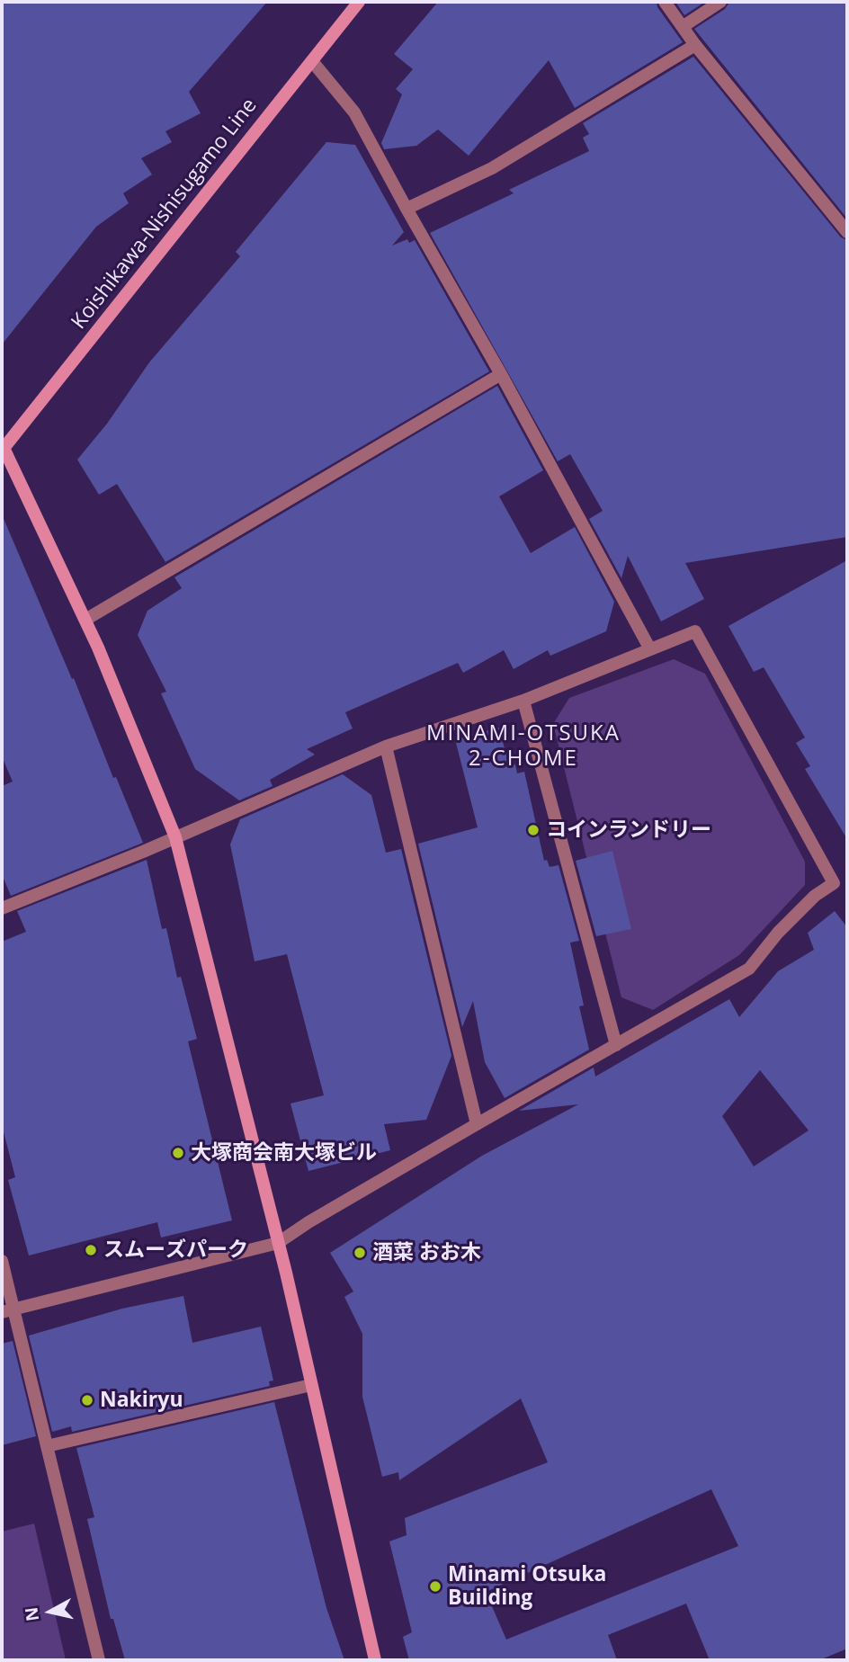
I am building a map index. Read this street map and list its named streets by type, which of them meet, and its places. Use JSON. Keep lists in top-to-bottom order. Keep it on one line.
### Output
{"streets":{"street":["Koishikawa-Nishisugamo Line"]},"districts":["MINAMI-OTSUKA 2-CHOME"],"places":["コインランドリー","大塚商会南大塚ビル","スムーズパーク","酒菜 おお木","Nakiryu","Minami Otsuka Building"],"north":"left"}
